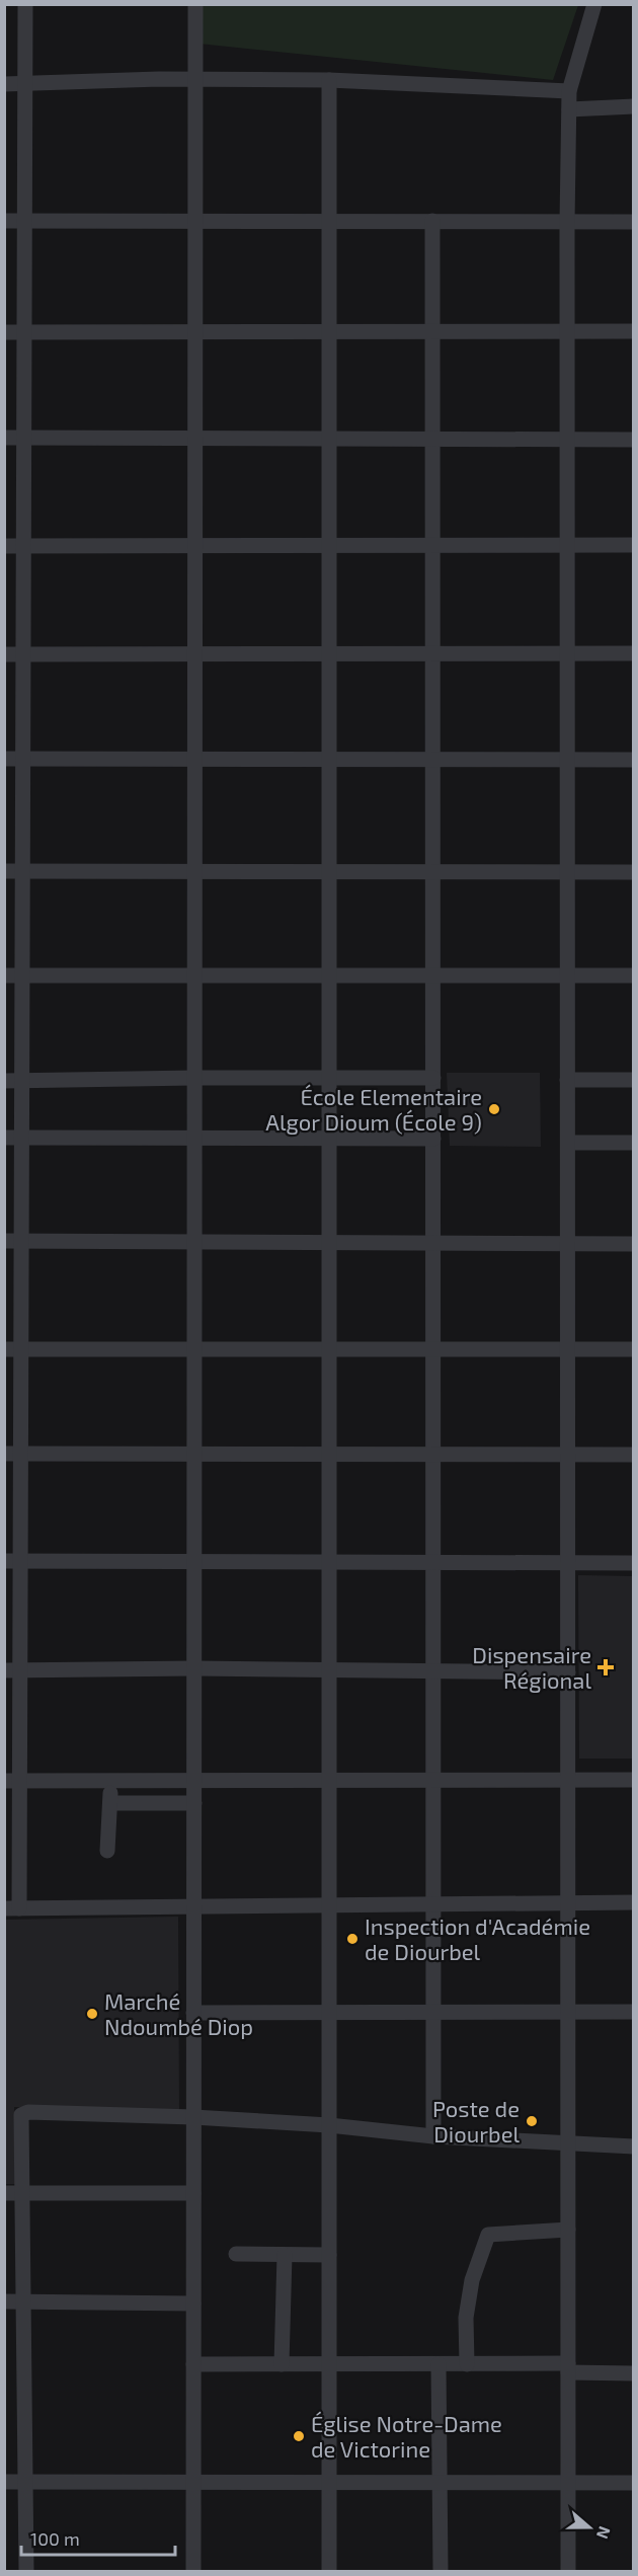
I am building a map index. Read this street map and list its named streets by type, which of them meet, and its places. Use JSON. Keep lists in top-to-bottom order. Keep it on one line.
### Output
{"places":{"other":["École Elementaire Algor Dioum (École 9)","Inspection d'Académie de Diourbel","Marché Ndoumbé Diop","Poste de Diourbel","Église Notre-Dame de Victorine"],"health":["Dispensaire Régional"]},"scale_bar":"100 m","north":"right"}
